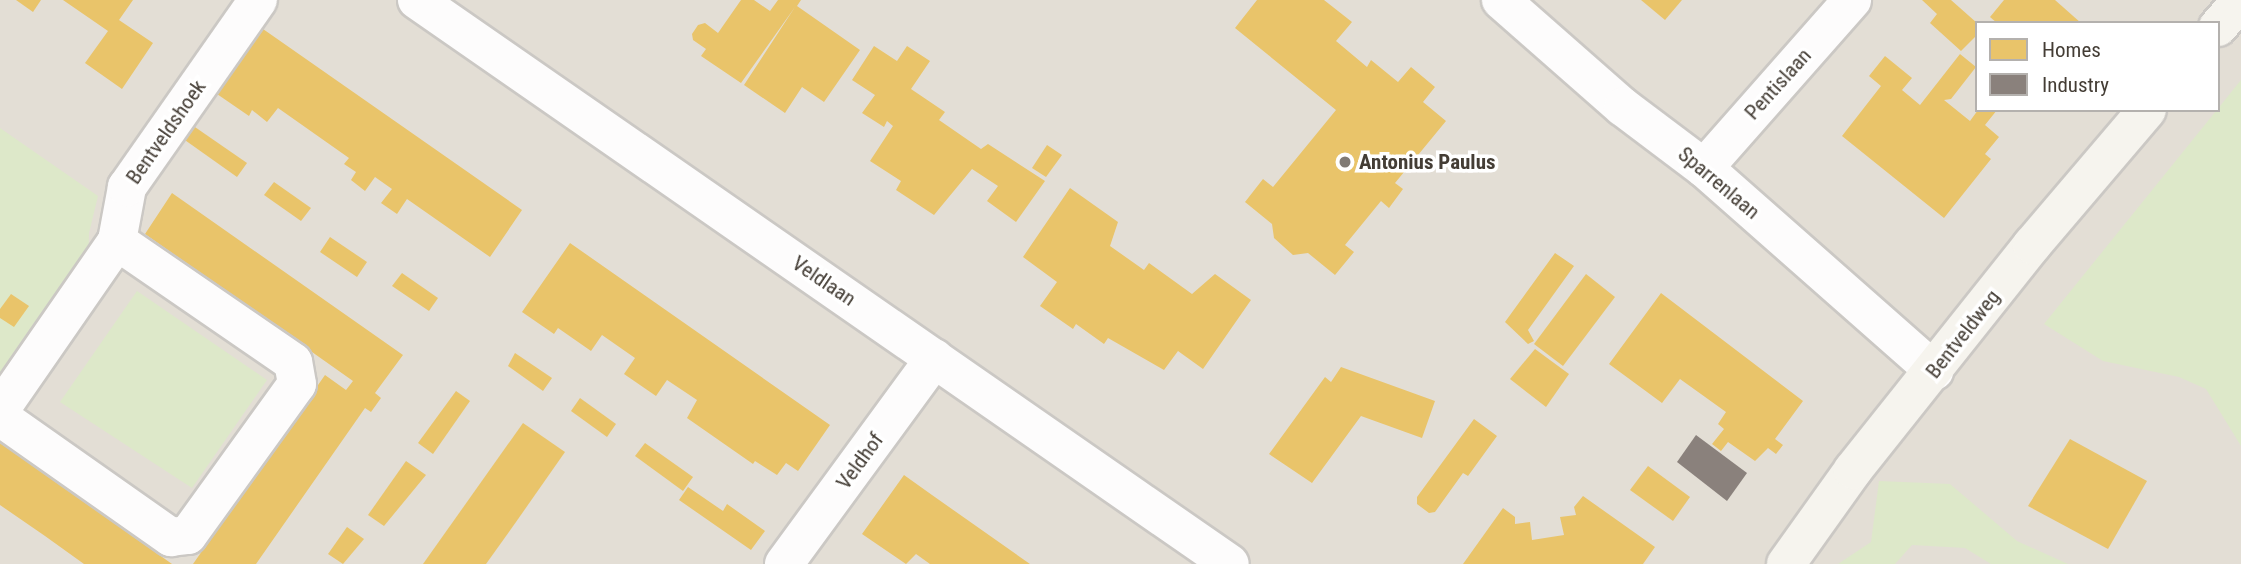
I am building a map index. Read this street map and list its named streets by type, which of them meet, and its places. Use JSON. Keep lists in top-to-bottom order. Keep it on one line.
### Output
{"streets":{"street":["Pentislaan","Bentveldshoek","Sparrenlaan","Veldlaan","Bentveldweg","Veldhof"]},"crossings":[["Pentislaan","Sparrenlaan"],["Sparrenlaan","Bentveldweg"],["Veldlaan","Veldhof"]],"places":["Antonius Paulus"],"legend":["Homes","Industry"]}
